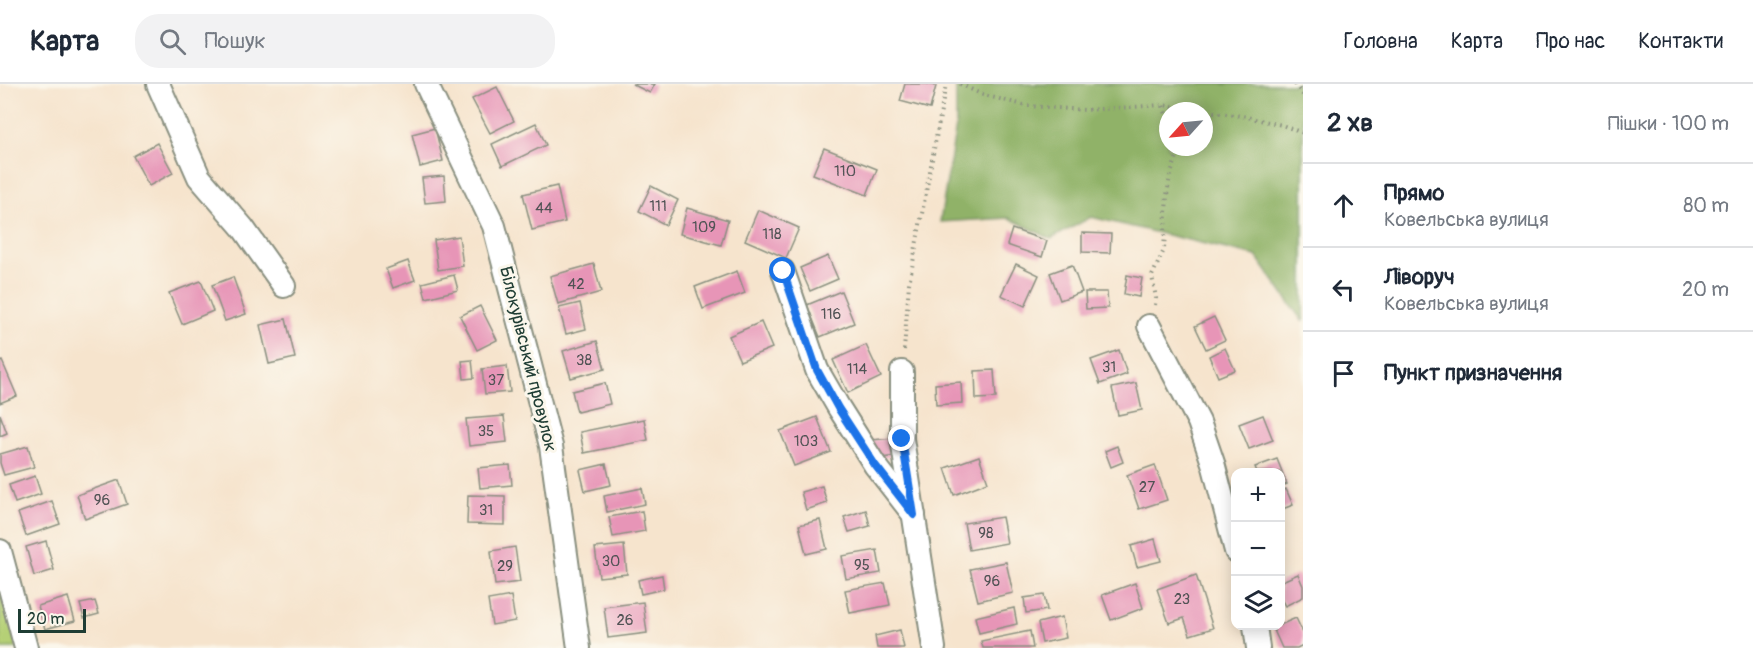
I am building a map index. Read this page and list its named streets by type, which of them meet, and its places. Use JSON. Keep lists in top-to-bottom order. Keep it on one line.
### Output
{"streets":{"street":["Білокурівський провулок"]},"house_numbers":["110","111","44","109","118","42","116","38","31","114","37","35","103","27","96","31","98","30","95","29","96","23","26"],"scale_bar":"20 m","north":"bottom left","page":{"header":"Карта","search":"Пошук","nav":["Головна","Карта","Про нас","Контакти"],"heading":["2 хв","Пішки · 100 m"],"list":[["Прямо","Ковельська вулиця","80 m"],["Ліворуч","Ковельська вулиця","20 m"],"Пункт призначення"],"map_buttons":["+","−"],"scale":"20 m"}}
